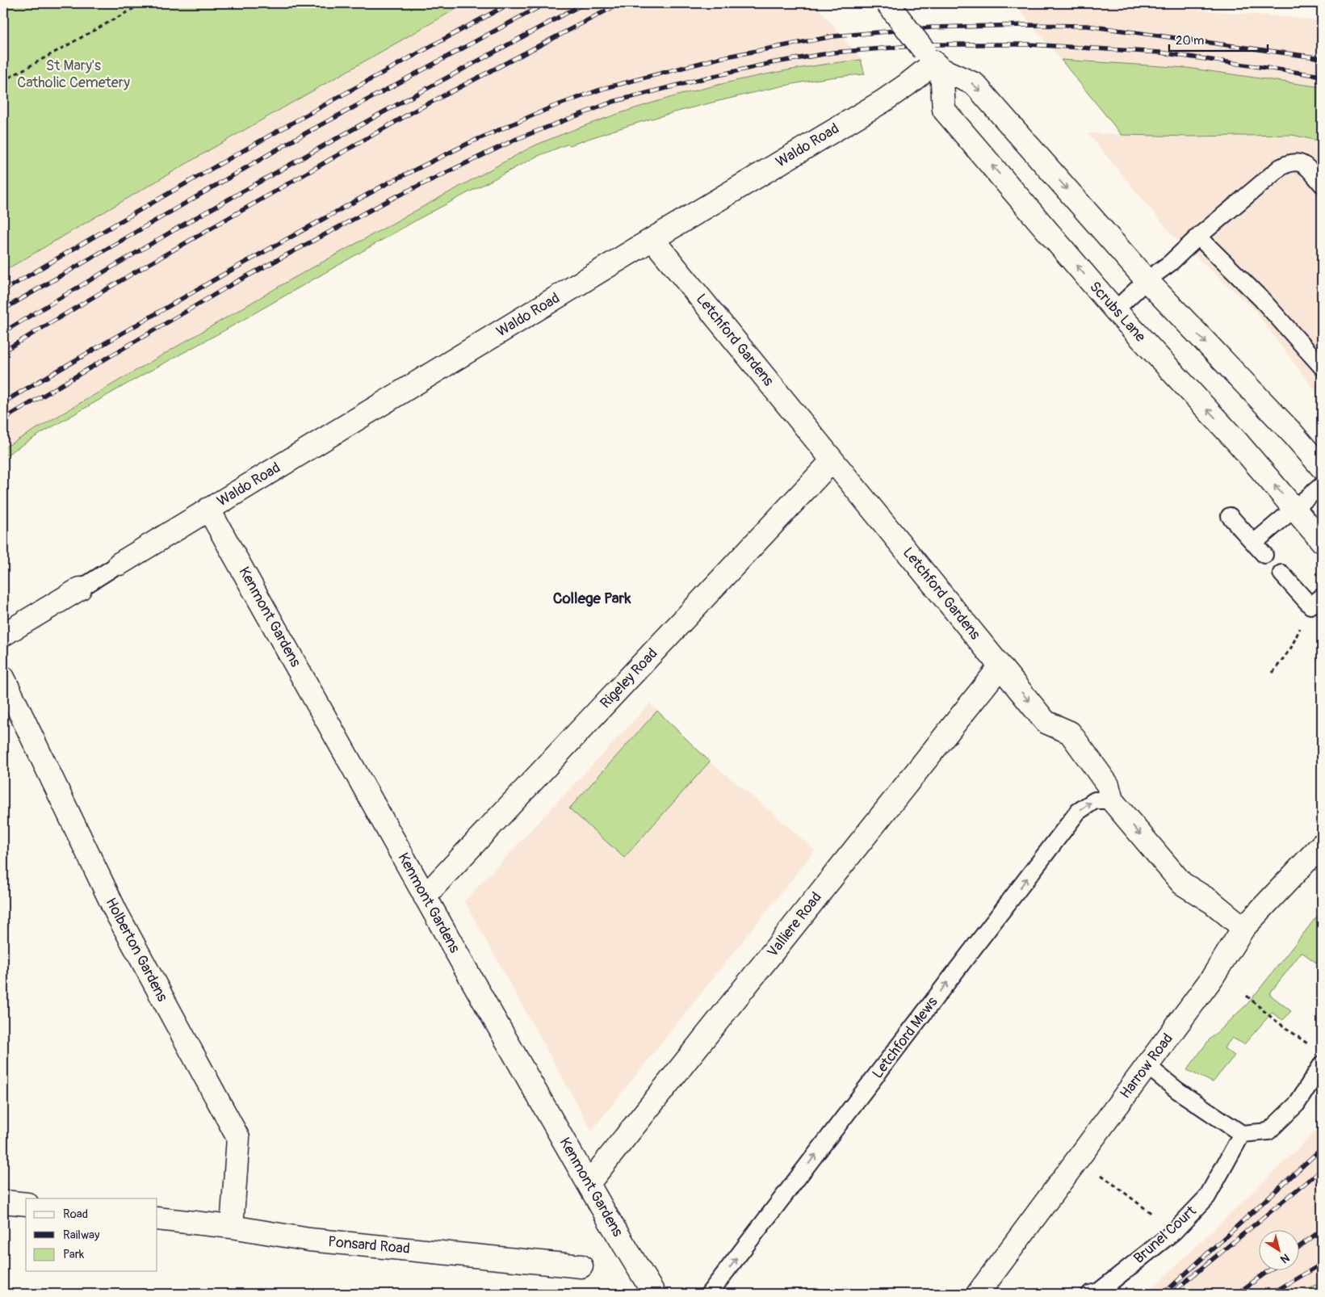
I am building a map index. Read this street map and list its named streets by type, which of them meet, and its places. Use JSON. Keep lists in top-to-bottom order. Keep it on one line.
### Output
{"streets":{"street":["Waldo Road","Scrubs Lane","Letchford Gardens","Kenmont Gardens","Rigeley Road","Valliere Road","Holberton Gardens","Harrow Road","Ponsard Road"],"lane":["Letchford Mews","Brunel Court"]},"crossings":[["Waldo Road","Scrubs Lane"],["Waldo Road","Letchford Gardens"],["Waldo Road","Kenmont Gardens"],["Letchford Gardens","Rigeley Road"],["Letchford Gardens","Valliere Road"],["Letchford Gardens","Letchford Mews"],["Letchford Gardens","Harrow Road"],["Kenmont Gardens","Rigeley Road"],["Kenmont Gardens","Valliere Road"],["Holberton Gardens","Ponsard Road"]],"one_way":["Letchford Gardens","Letchford Mews"],"districts":["College Park"],"parks":["St Mary's Catholic Cemetery"],"legend":["Road","Railway","Park"],"scale_bar":"20 m","north":"bottom right"}
